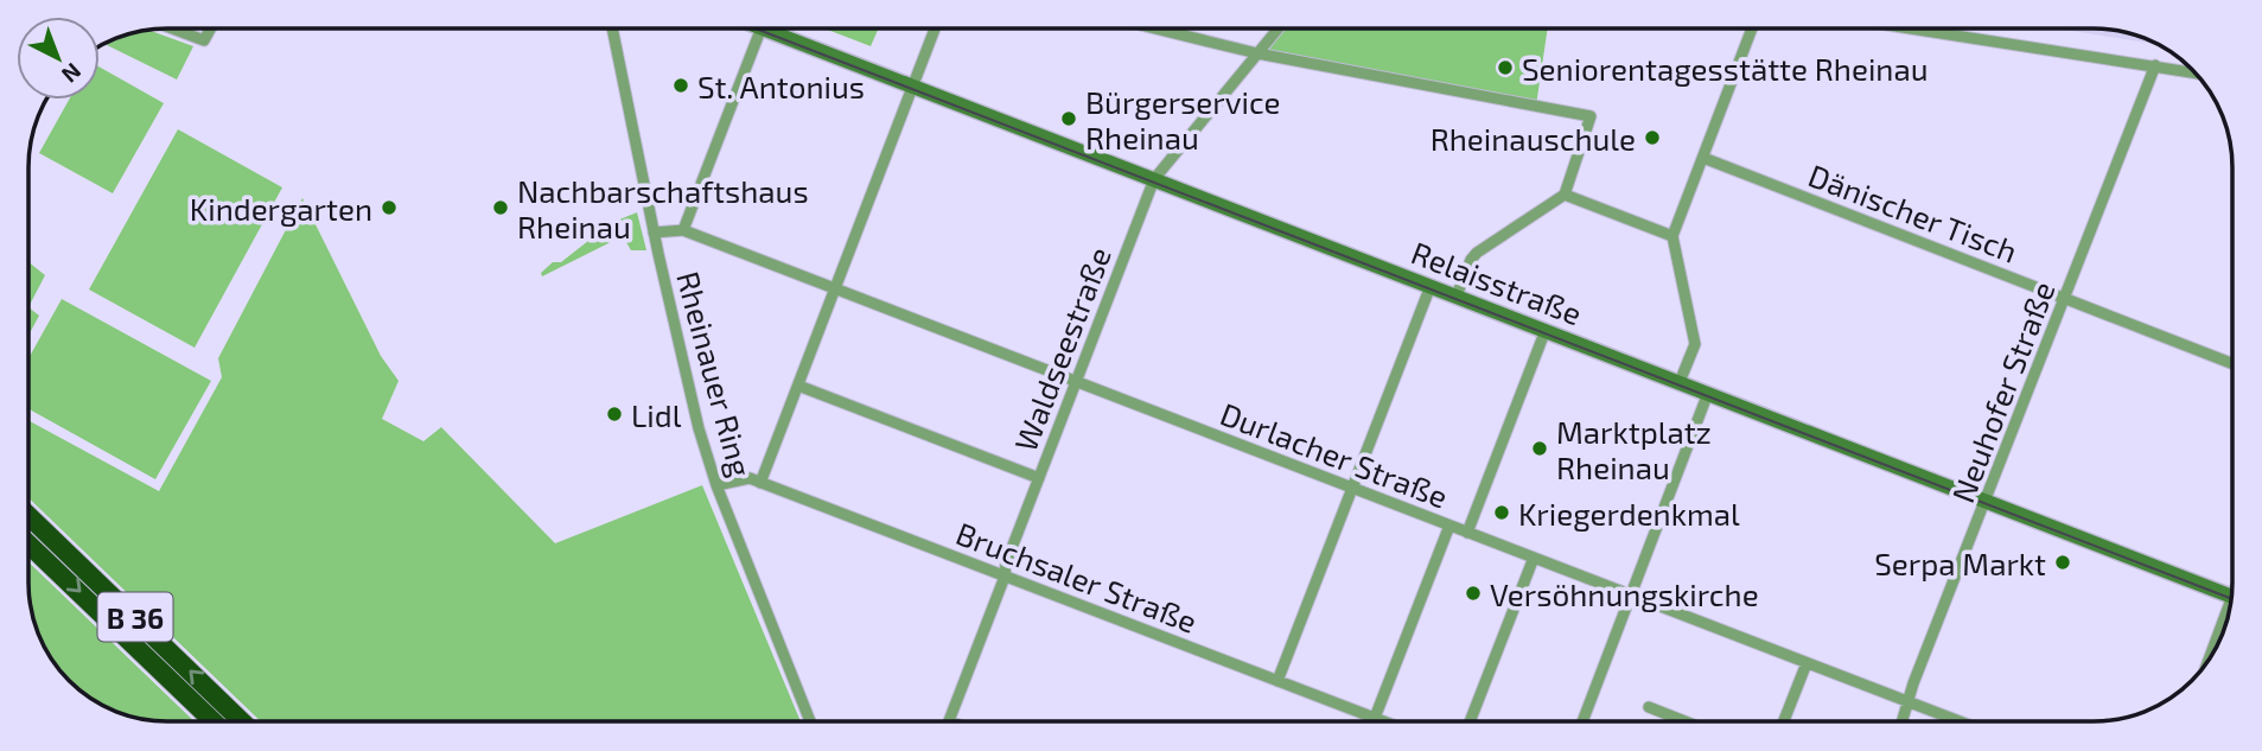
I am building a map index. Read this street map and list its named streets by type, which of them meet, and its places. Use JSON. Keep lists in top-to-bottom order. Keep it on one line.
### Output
{"streets":{"highway":["B 36"],"main road":["Relaisstraße"],"street":["Dänischer Tisch","Waldseestraße","Rheinauer Ring","Neuhofer Straße","Durlacher Straße","Bruchsaler Straße"]},"crossings":[["Dänischer Tisch","Neuhofer Straße"],["Relaisstraße","Waldseestraße"],["Relaisstraße","Neuhofer Straße"],["Waldseestraße","Durlacher Straße"],["Waldseestraße","Bruchsaler Straße"],["Rheinauer Ring","Durlacher Straße"],["Rheinauer Ring","Bruchsaler Straße"],["Neuhofer Straße","Durlacher Straße"]],"places":["Seniorentagesstätte Rheinau","St. Antonius","Bürgerservice Rheinau","Rheinauschule","Kindergarten","Nachbarschaftshaus Rheinau","Lidl","Marktplatz Rheinau","Kriegerdenkmal","Serpa Markt","Versöhnungskirche"],"north":"bottom right"}
